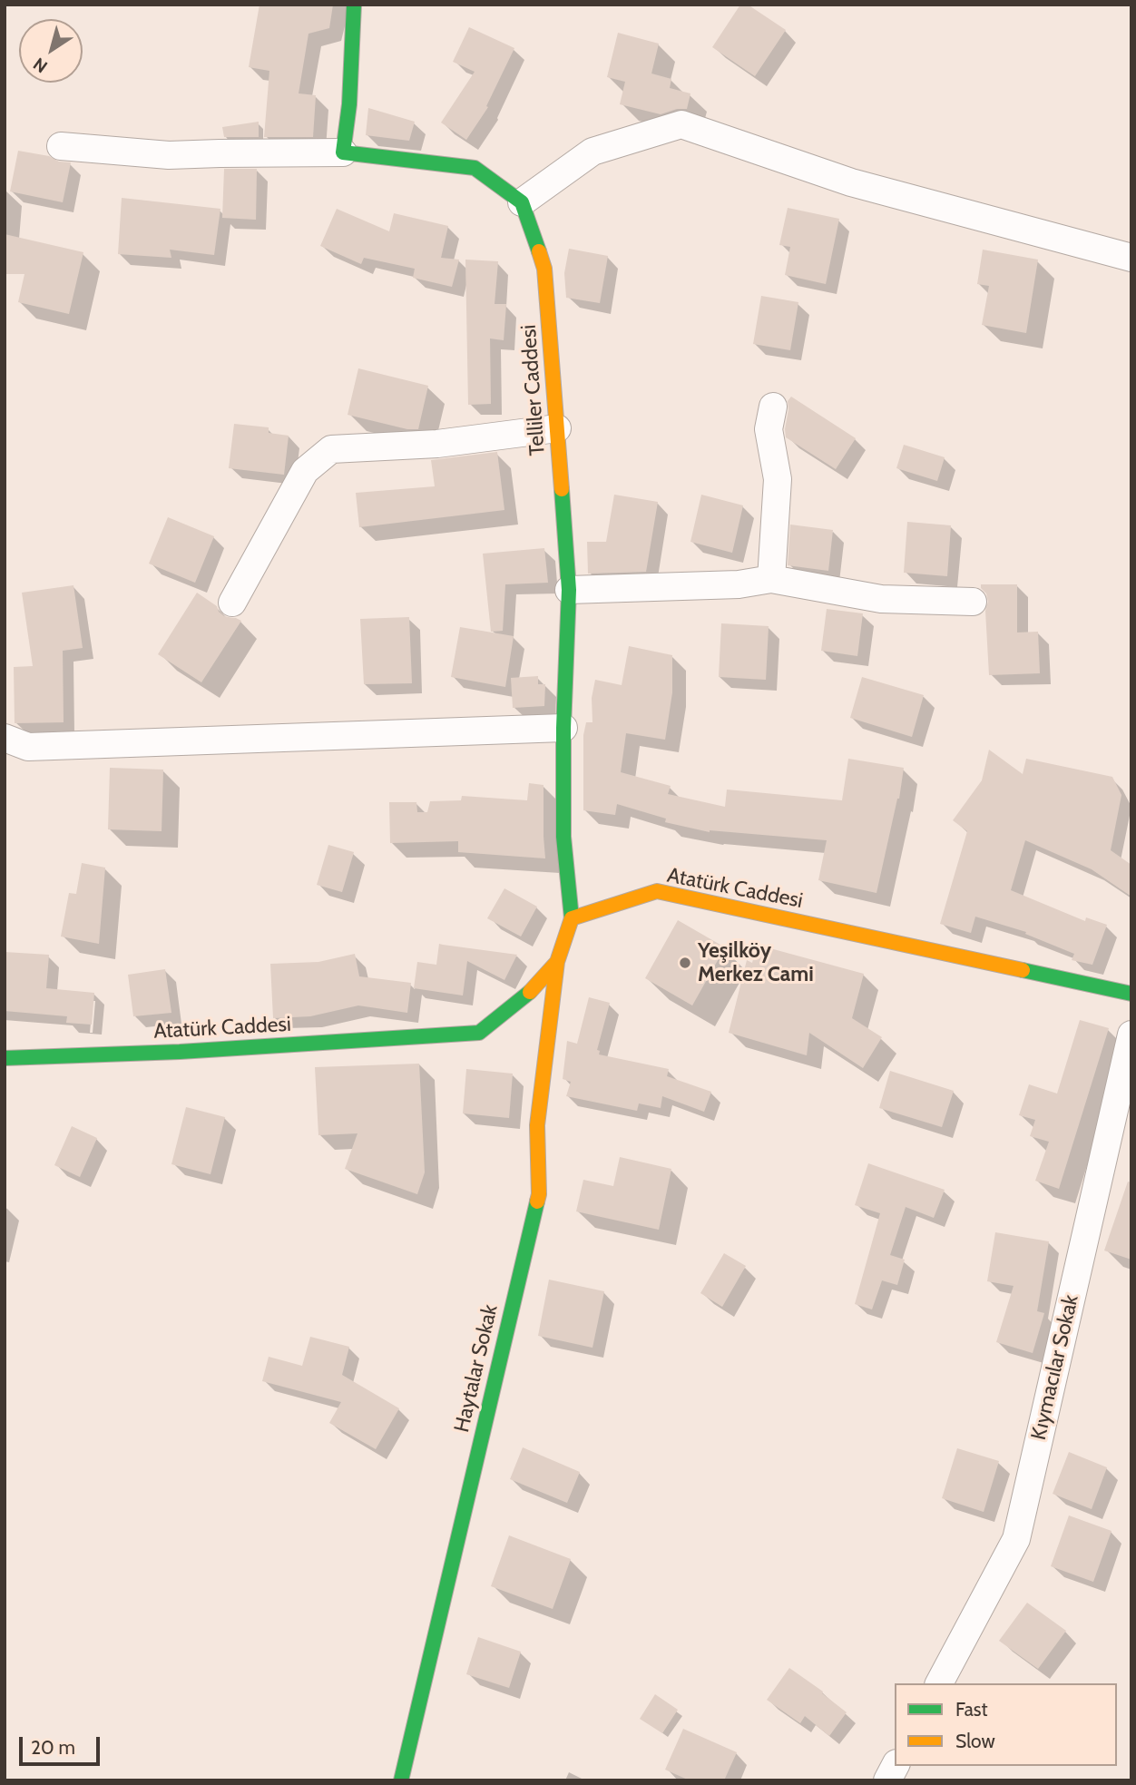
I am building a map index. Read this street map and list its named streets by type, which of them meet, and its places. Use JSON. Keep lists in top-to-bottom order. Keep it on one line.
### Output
{"streets":{"street":["Telliler Caddesi","Atatürk Caddesi","Kıymacılar Sokak","Haytalar Sokak"]},"crossings":[["Telliler Caddesi","Atatürk Caddesi"],["Atatürk Caddesi","Haytalar Sokak"]],"places":["Yeşilköy Merkez Cami"],"legend":["Fast","Slow"],"scale_bar":"20 m","north":"bottom left"}
